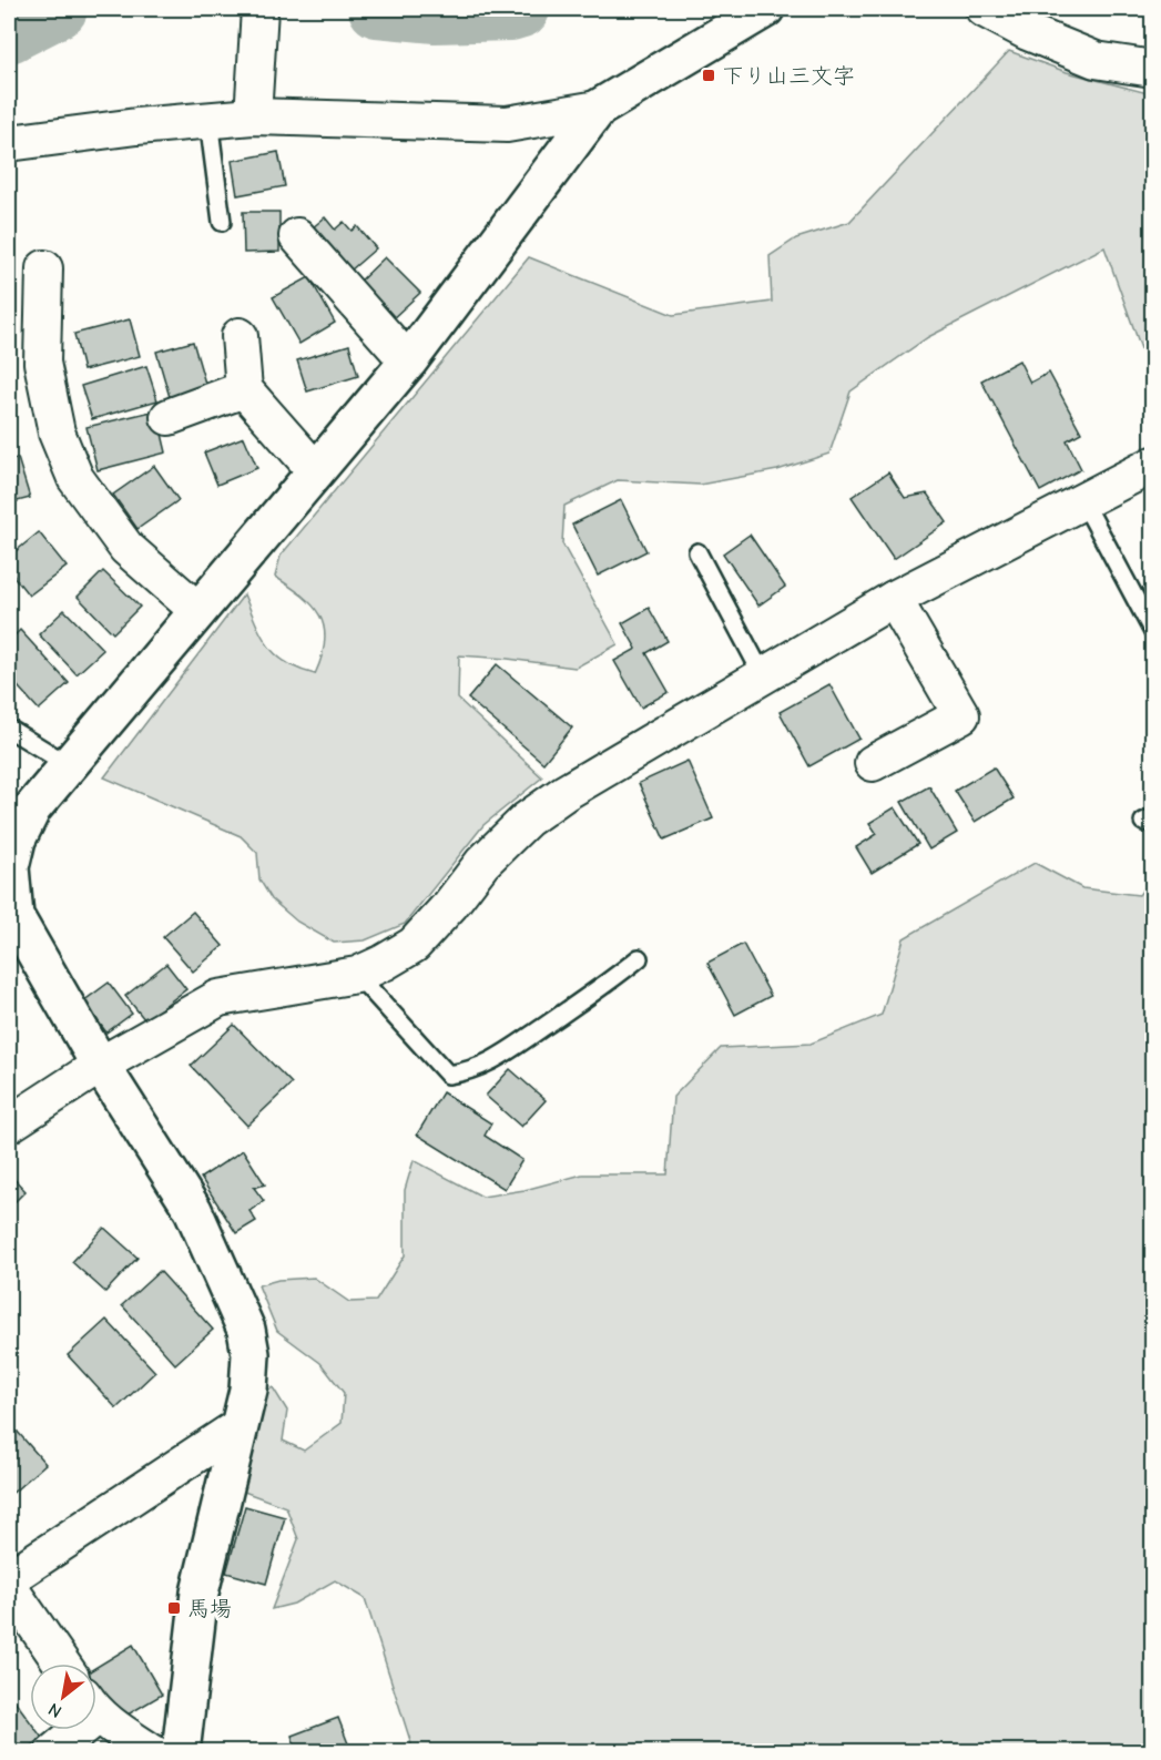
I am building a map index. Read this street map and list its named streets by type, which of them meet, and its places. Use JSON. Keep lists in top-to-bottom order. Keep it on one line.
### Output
{"places":{"transit":["下り山三文字","馬場"]},"north":"bottom left"}
